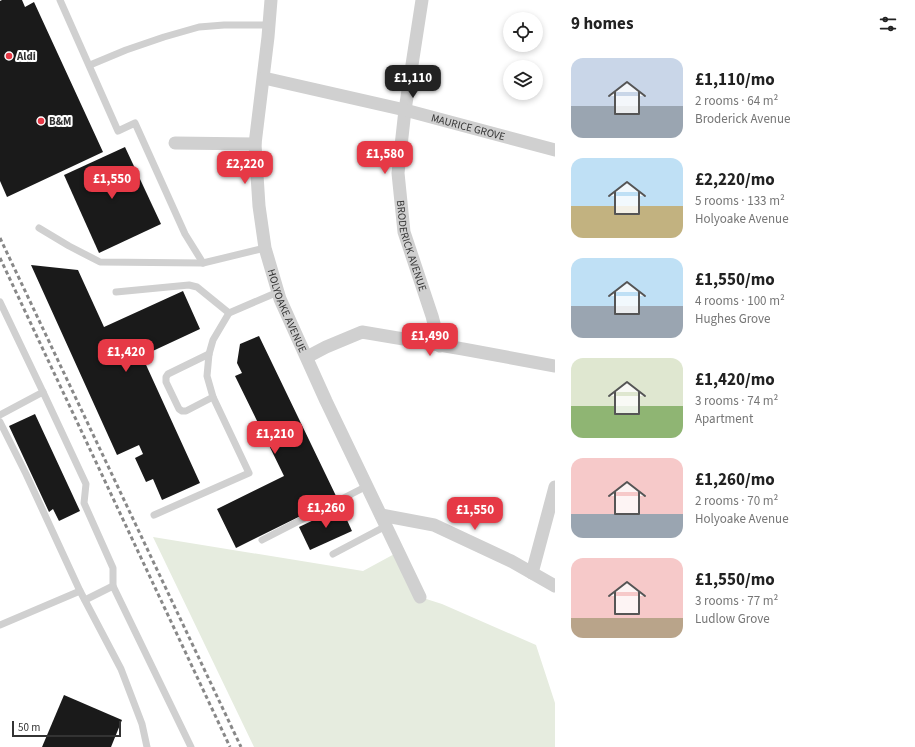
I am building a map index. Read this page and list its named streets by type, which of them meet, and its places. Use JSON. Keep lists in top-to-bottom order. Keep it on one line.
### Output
{"streets":{"street":["MAURICE GROVE","BRODERICK AVENUE","HOLYOAKE AVENUE"]},"crossings":[["MAURICE GROVE","BRODERICK AVENUE"],["MAURICE GROVE","HOLYOAKE AVENUE"]],"places":["Aldi","B&M"],"scale_bar":"50 m","page":{"heading":"9 homes","list":[{"name":"£1,110/mo","note":"2 rooms · 64 m² · Broderick Avenue"},{"name":"£2,220/mo","note":"5 rooms · 133 m² · Holyoake Avenue"},{"name":"£1,550/mo","note":"4 rooms · 100 m² · Hughes Grove"},{"name":"£1,420/mo","note":"3 rooms · 74 m² · Apartment"},{"name":"£1,260/mo","note":"2 rooms · 70 m² · Holyoake Avenue"},{"name":"£1,550/mo","note":"3 rooms · 77 m² · Ludlow Grove"}],"price":["£1,110","£1,580","£2,220","£1,550","£1,490","£1,420","£1,210","£1,260","£1,550"],"scale":"50 m"}}
